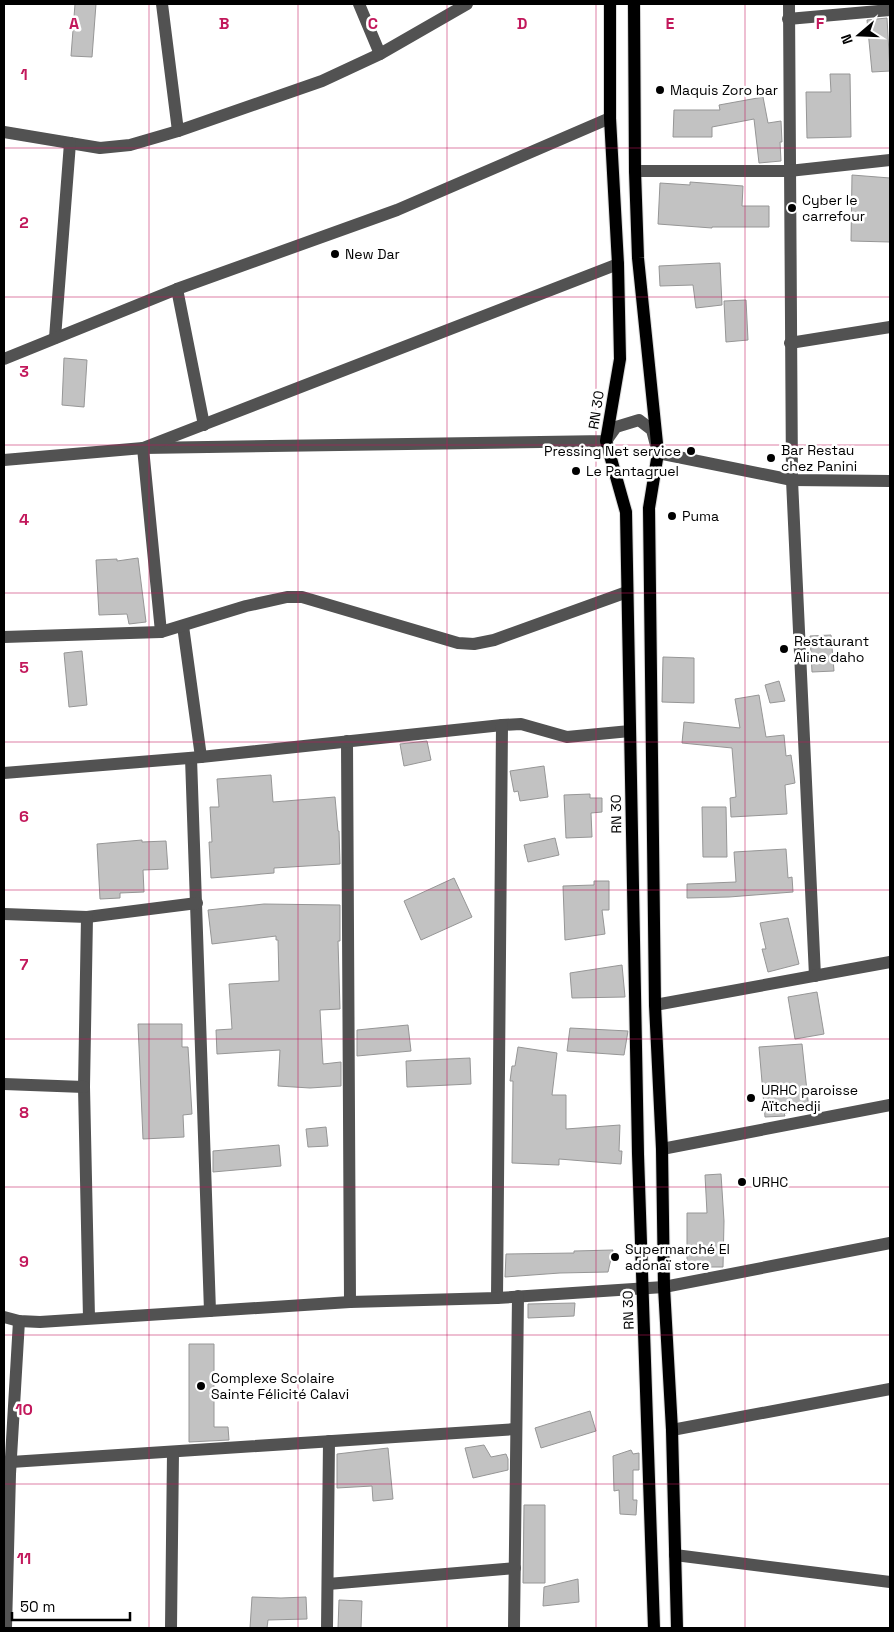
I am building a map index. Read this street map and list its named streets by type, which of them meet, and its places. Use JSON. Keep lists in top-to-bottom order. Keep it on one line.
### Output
{"streets":{"main road":["RN 30"]},"places":["Maquis Zoro bar","Cyber le carrefour","New Dar","Pressing Net service","Bar Restau chez Panini","Le Pantagruel","Puma","Restaurant Aline daho","URHC paroisse Aïtchedji","URHC","Supermarché El adonaï store","Complexe Scolaire Sainte Félicité Calavi"],"scale_bar":"50 m","north":"left","grid":{"columns":["A","B","C","D","E","F"],"rows":["1","2","3","4","5","6","7","8","9","10","11"]}}
